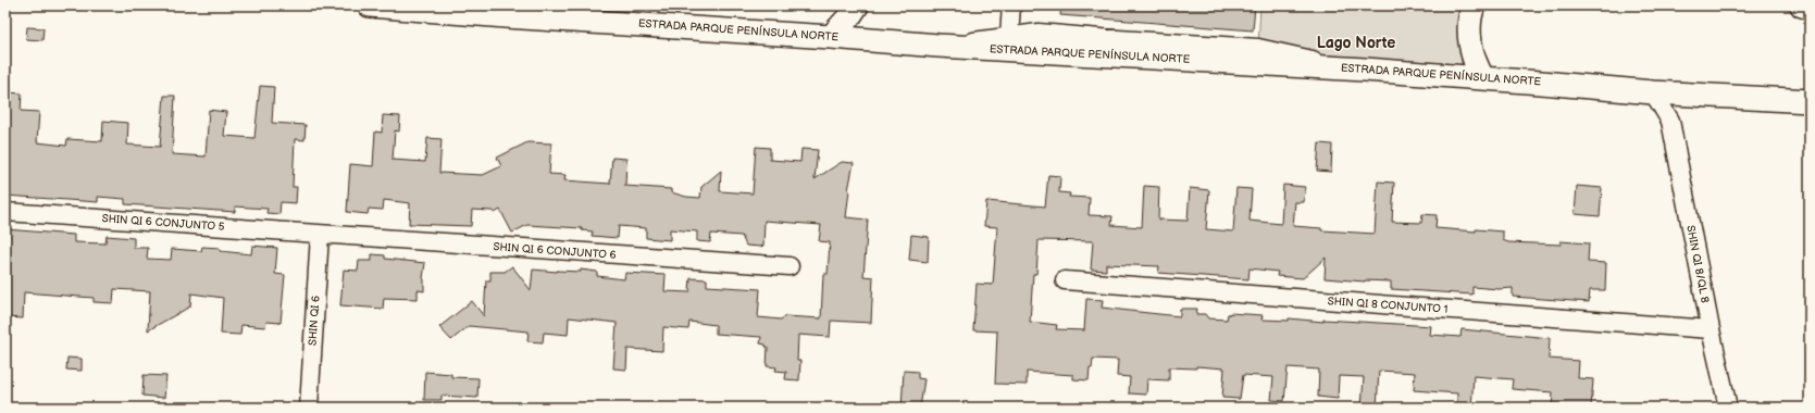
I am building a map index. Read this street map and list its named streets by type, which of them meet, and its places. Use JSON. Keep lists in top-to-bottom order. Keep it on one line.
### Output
{"streets":{"main road":["ESTRADA PARQUE PENÍNSULA NORTE"],"street":["SHIN QI 6 CONJUNTO 5","SHIN QI 6 CONJUNTO 6","SHIN QI 8/QL 8","SHIN QI 8 CONJUNTO 1","SHIN QI 6"]},"crossings":[["ESTRADA PARQUE PENÍNSULA NORTE","SHIN QI 8/QL 8"],["SHIN QI 6 CONJUNTO 5","SHIN QI 6 CONJUNTO 6"],["SHIN QI 6 CONJUNTO 5","SHIN QI 6"],["SHIN QI 6 CONJUNTO 6","SHIN QI 6"],["SHIN QI 8/QL 8","SHIN QI 8 CONJUNTO 1"]],"districts":["Lago Norte"]}
